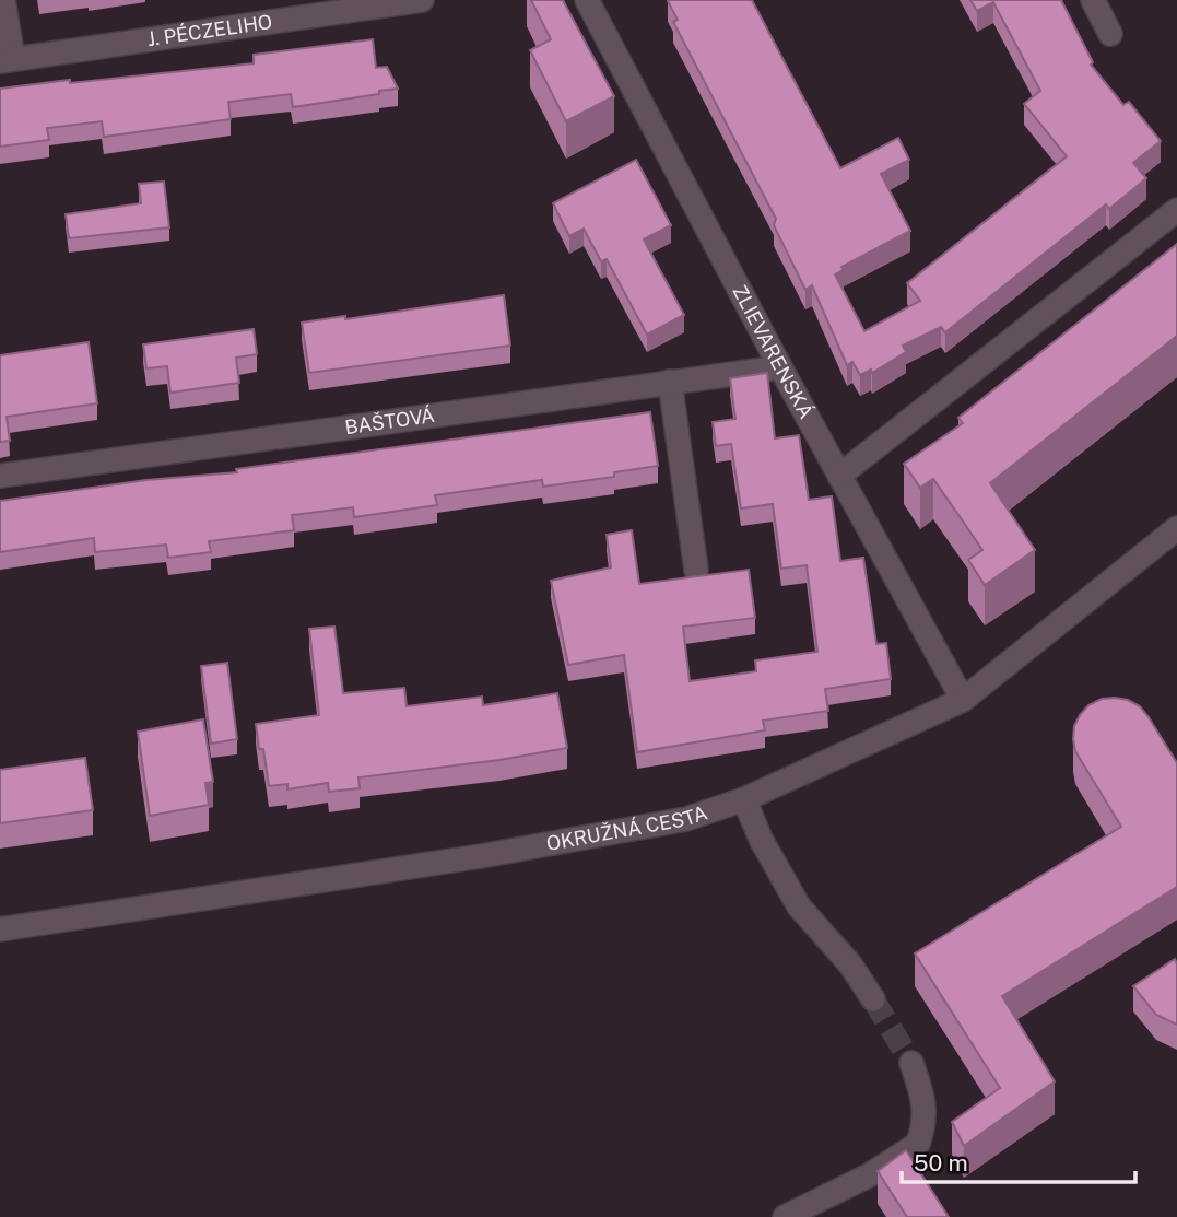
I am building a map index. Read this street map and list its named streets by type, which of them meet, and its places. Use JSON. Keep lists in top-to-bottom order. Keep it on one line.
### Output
{"streets":{"street":["J. PÉCZELIHO","ZLIEVARENSKÁ","BAŠTOVÁ","OKRUŽNÁ CESTA"]},"crossings":[["ZLIEVARENSKÁ","BAŠTOVÁ"],["ZLIEVARENSKÁ","OKRUŽNÁ CESTA"]],"scale_bar":"50 m"}
